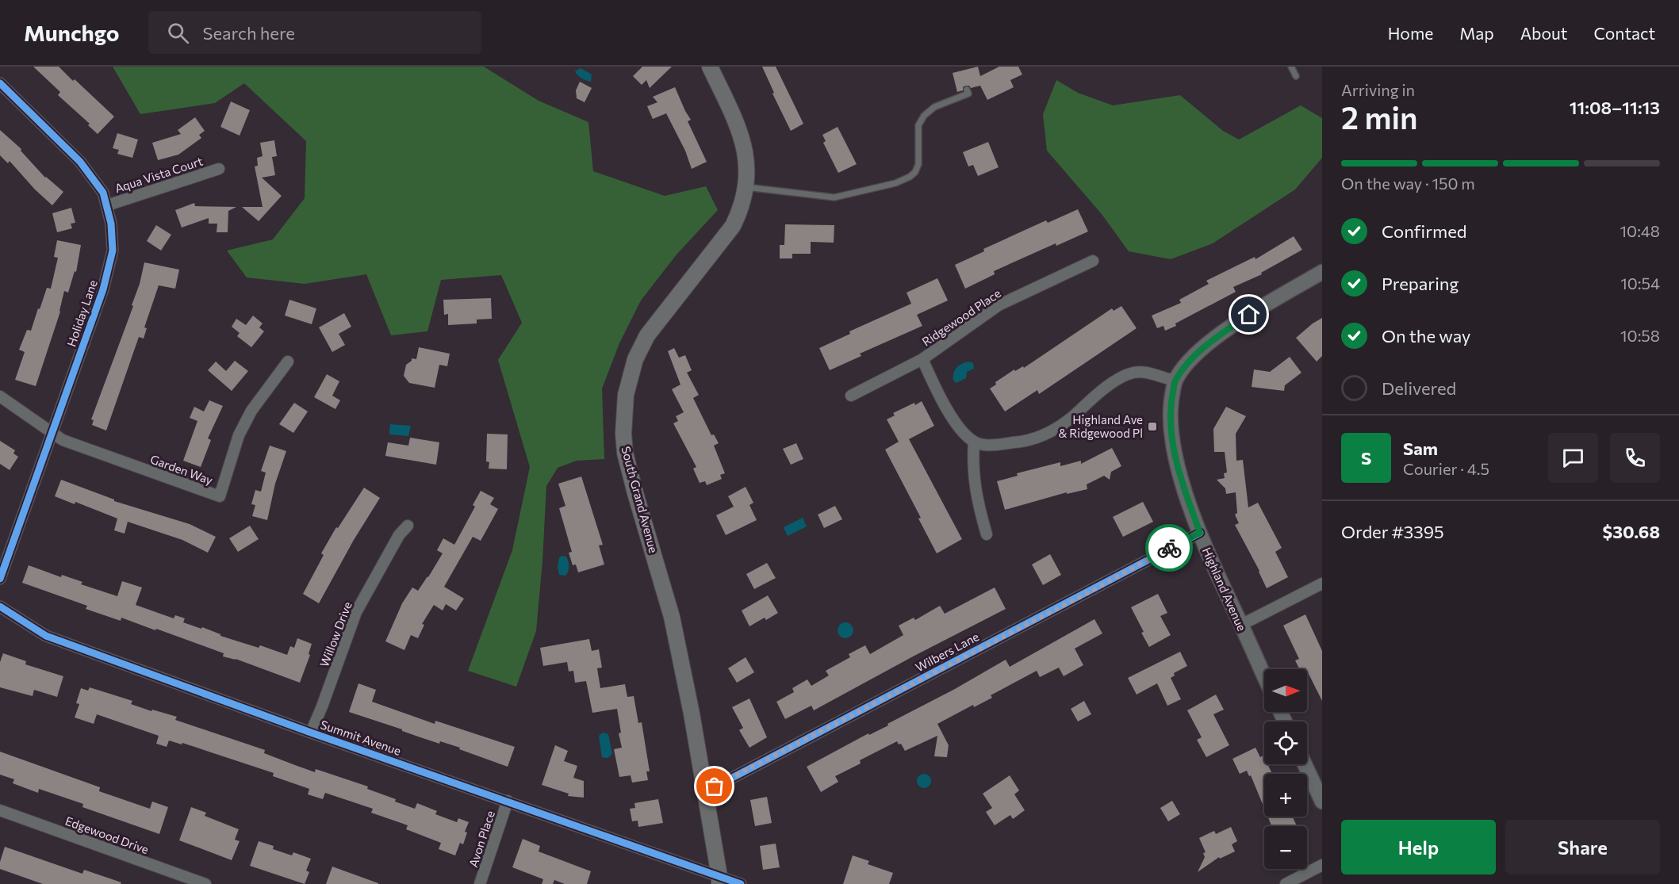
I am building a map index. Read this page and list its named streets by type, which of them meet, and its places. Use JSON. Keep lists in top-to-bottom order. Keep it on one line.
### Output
{"streets":{"main road":["South Grand Avenue"],"street":["Aqua Vista Court","Holiday Lane","Ridgewood Place","Garden Way","Highland Avenue","Willow Drive","Wilbers Lane","Summit Avenue","Edgewood Drive","Avon Place"]},"crossings":[["Aqua Vista Court","Holiday Lane"],["Holiday Lane","Garden Way"],["South Grand Avenue","Wilbers Lane"],["South Grand Avenue","Summit Avenue"],["Highland Avenue","Wilbers Lane"],["Willow Drive","Summit Avenue"],["Summit Avenue","Avon Place"]],"places":{"transit":["Highland Ave & Ridgewood Pl"]},"north":"right","page":{"header":"Munchgo","search":"Search here","nav":["Home","Map","About","Contact"],"heading":["2 min","Arriving in","11:08–11:13"],"panel":["Sam","Courier · 4.5","Order #3395","$30.68"],"bar":"On the way · 150 m","list":[["Confirmed","10:48"],["Preparing","10:54"],["On the way","10:58"],"Delivered"],"round":"S","map_buttons":["+","−"],"buttons":["Help","Share"]}}
